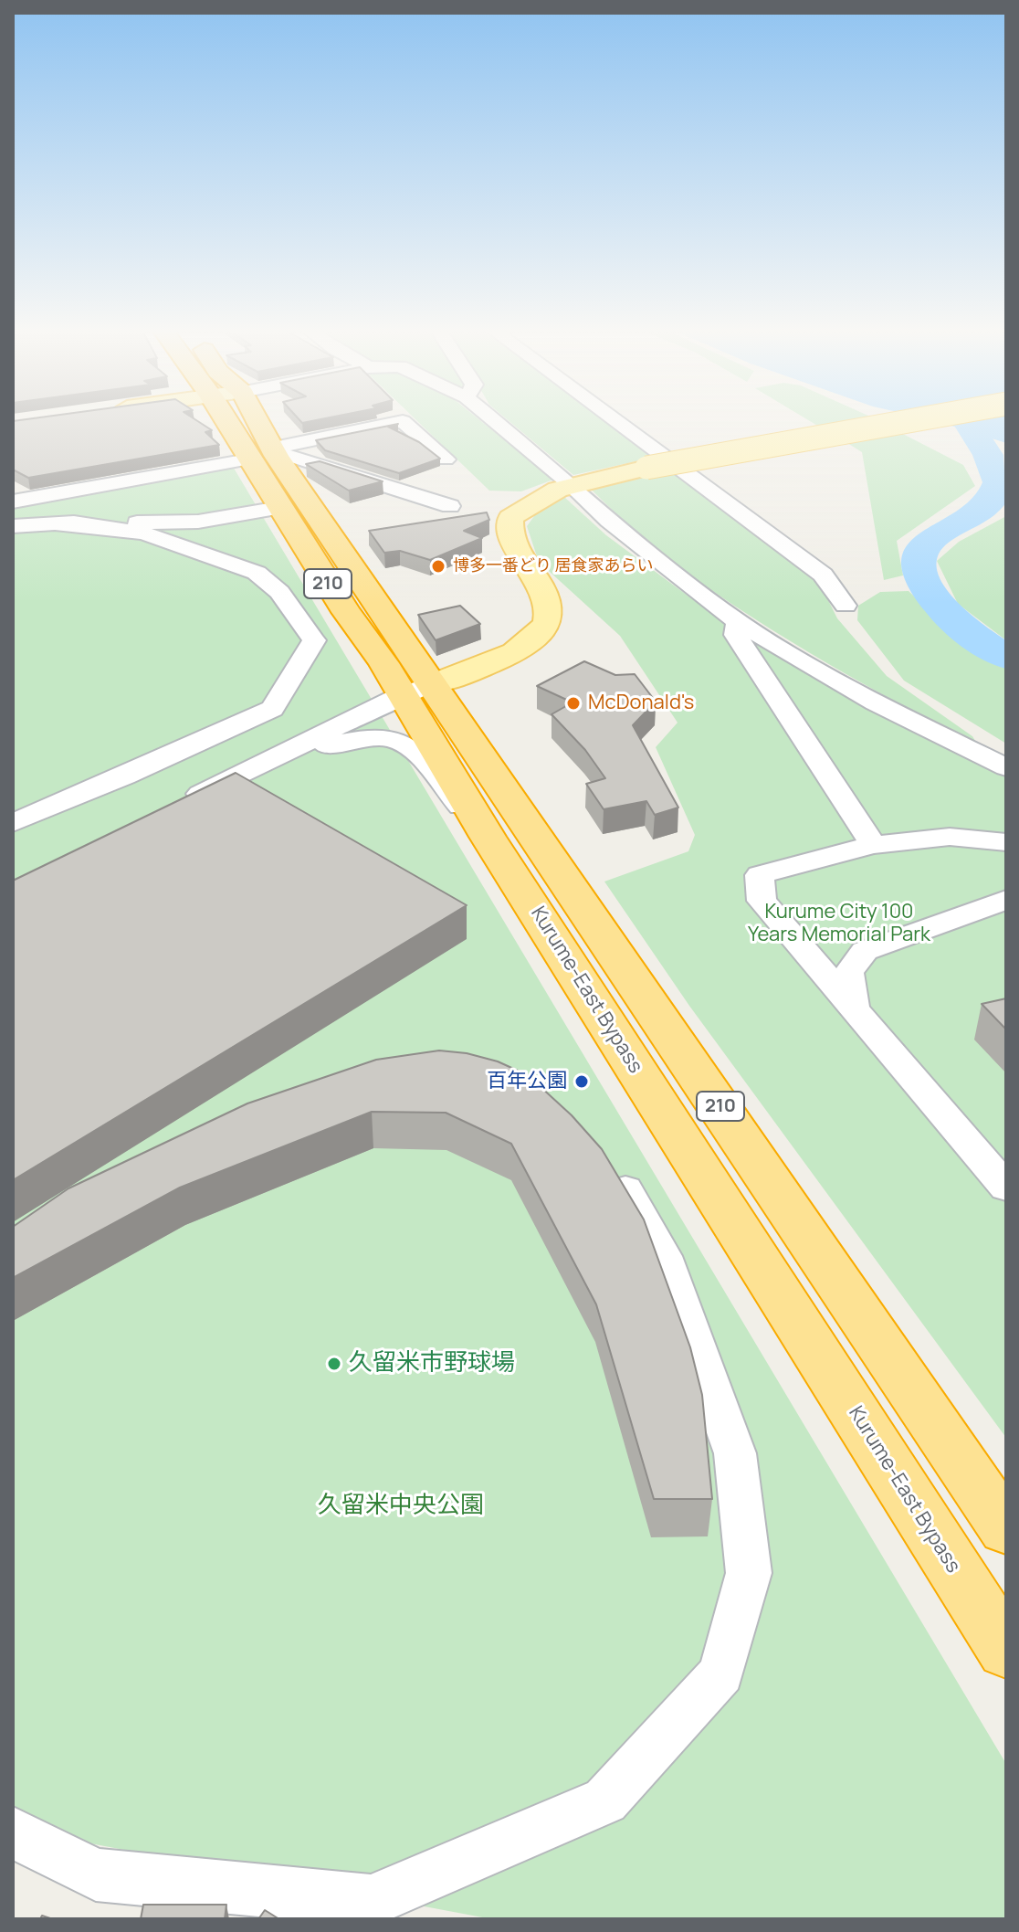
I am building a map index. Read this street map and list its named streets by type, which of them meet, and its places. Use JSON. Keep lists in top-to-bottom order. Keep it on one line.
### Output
{"streets":{"highway":["210","Kurume-East Bypass"]},"parks":["Kurume City 100 Years Memorial Park","久留米中央公園"],"places":["博多一番どり 居食家あらい","McDonald's","百年公園","久留米市野球場"]}
